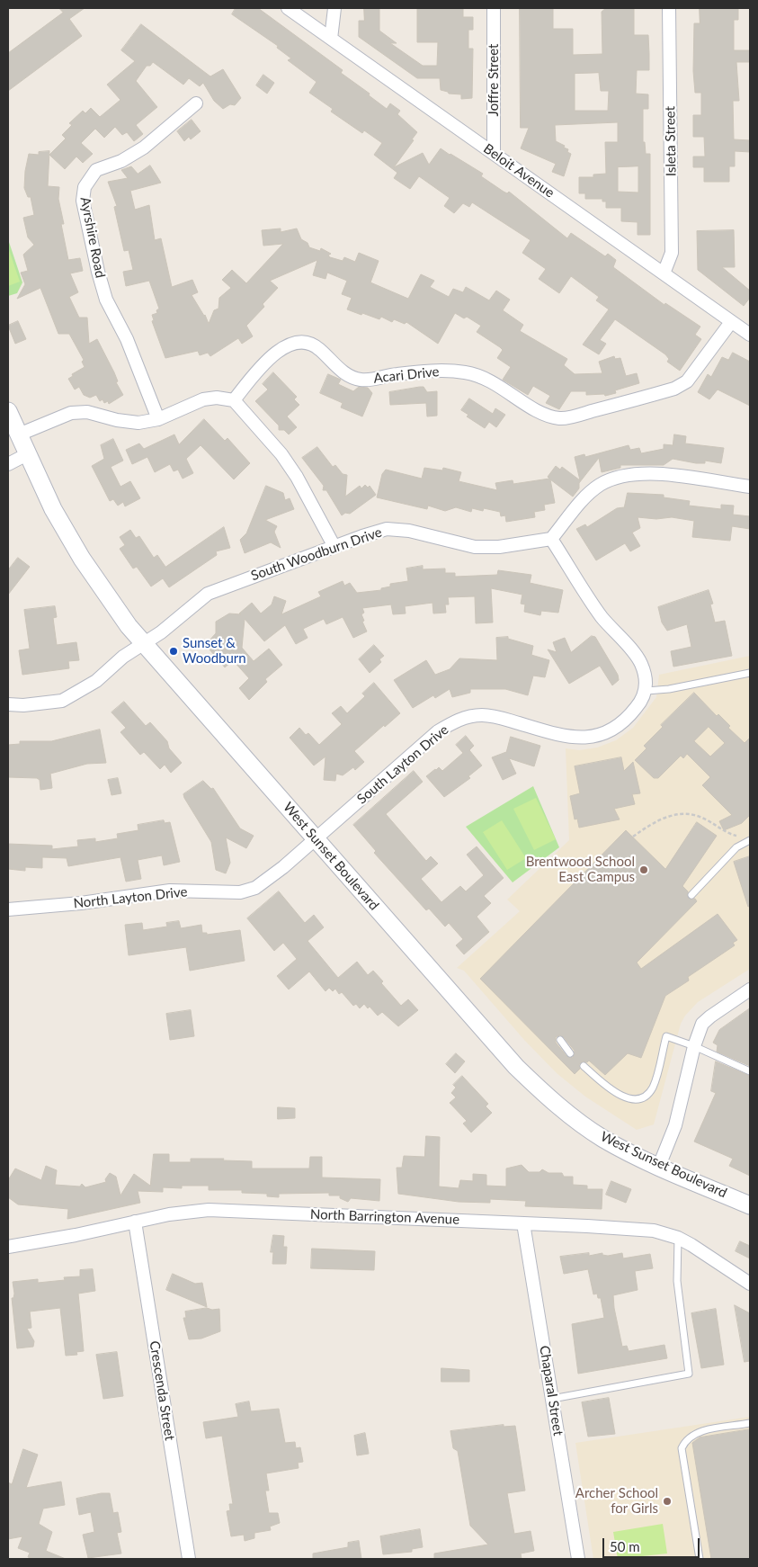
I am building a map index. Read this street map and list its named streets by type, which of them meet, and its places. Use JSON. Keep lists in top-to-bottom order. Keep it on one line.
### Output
{"streets":{"main road":["West Sunset Boulevard"],"street":["Joffre Street","Isleta Street","Beloit Avenue","Ayrshire Road","Acari Drive","South Woodburn Drive","South Layton Drive","North Layton Drive","North Barrington Avenue","Crescenda Street","Chaparal Street"]},"crossings":[["Joffre Street","Beloit Avenue"],["Isleta Street","Beloit Avenue"],["Beloit Avenue","Acari Drive"],["South Woodburn Drive","West Sunset Boulevard"],["South Layton Drive","West Sunset Boulevard"],["South Layton Drive","North Layton Drive"],["West Sunset Boulevard","North Layton Drive"],["North Barrington Avenue","Crescenda Street"],["North Barrington Avenue","Chaparal Street"]],"places":["Sunset & Woodburn","Brentwood School East Campus","Archer School for Girls"],"scale_bar":"50 m"}
